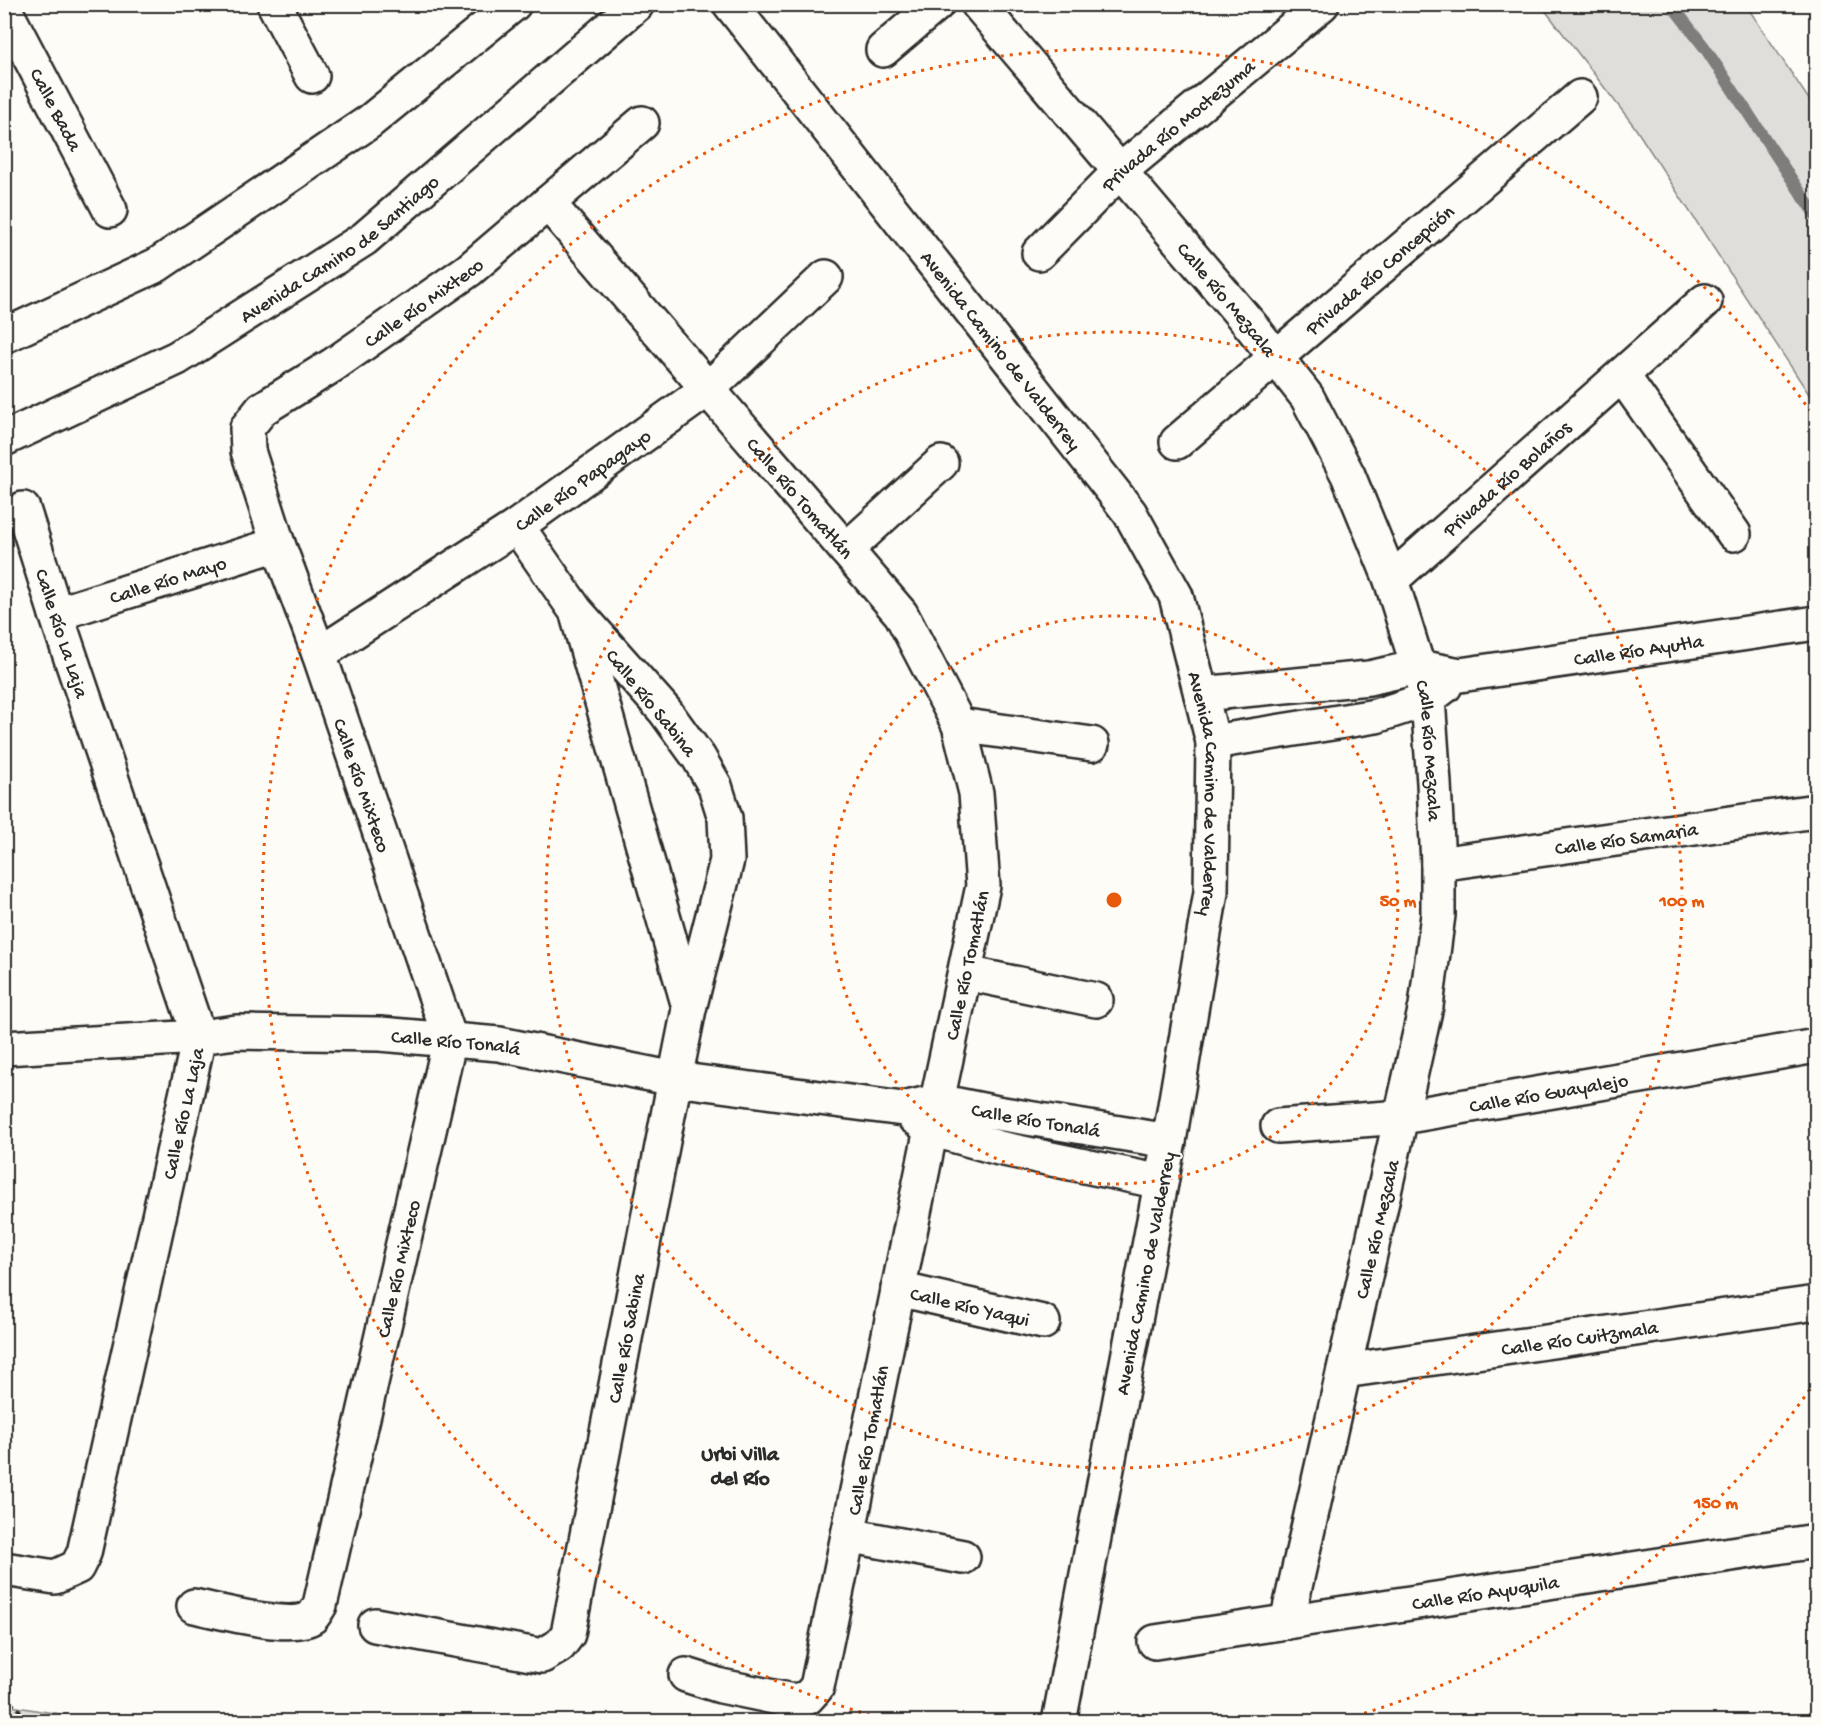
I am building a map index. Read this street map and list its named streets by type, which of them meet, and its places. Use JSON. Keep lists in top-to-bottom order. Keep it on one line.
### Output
{"streets":{"street":["Calle Bada","Privada Río Moctezuma","Avenida Camino de Santiago","Privada Río Concepción","Calle Río Mezcala","Calle Río Mixteco","Avenida Camino de Valderrey","Privada Río Bolaños","Calle Río Papagayo","Calle Río Tomatlán","Calle Río Mayo","Calle Río La Laja","Calle Río Ayutla","Calle Río Sabina","Calle Río Samaria","Calle Río Tonalá","Calle Río Guayalejo","Calle Río Yaqui","Calle Río Cuitzmala","Calle Río Ayuquila"]},"crossings":[["Privada Río Moctezuma","Calle Río Mezcala"],["Privada Río Concepción","Calle Río Mezcala"],["Calle Río Mezcala","Privada Río Bolaños"],["Calle Río Mezcala","Calle Río Ayutla"],["Calle Río Mezcala","Calle Río Samaria"],["Calle Río Mezcala","Calle Río Guayalejo"],["Calle Río Mezcala","Calle Río Cuitzmala"],["Calle Río Mezcala","Calle Río Ayuquila"],["Calle Río Mixteco","Calle Río Papagayo"],["Calle Río Mixteco","Calle Río Tomatlán"],["Calle Río Mixteco","Calle Río Mayo"],["Calle Río Mixteco","Calle Río Tonalá"],["Avenida Camino de Valderrey","Calle Río Ayutla"],["Avenida Camino de Valderrey","Calle Río Tonalá"],["Calle Río Papagayo","Calle Río Tomatlán"],["Calle Río Papagayo","Calle Río Sabina"],["Calle Río Tomatlán","Calle Río Tonalá"],["Calle Río Tomatlán","Calle Río Yaqui"],["Calle Río Mayo","Calle Río La Laja"],["Calle Río La Laja","Calle Río Tonalá"],["Calle Río Sabina","Calle Río Tonalá"]],"districts":["Urbi Villa del Río"],"rings":["50 m","100 m","150 m"]}
